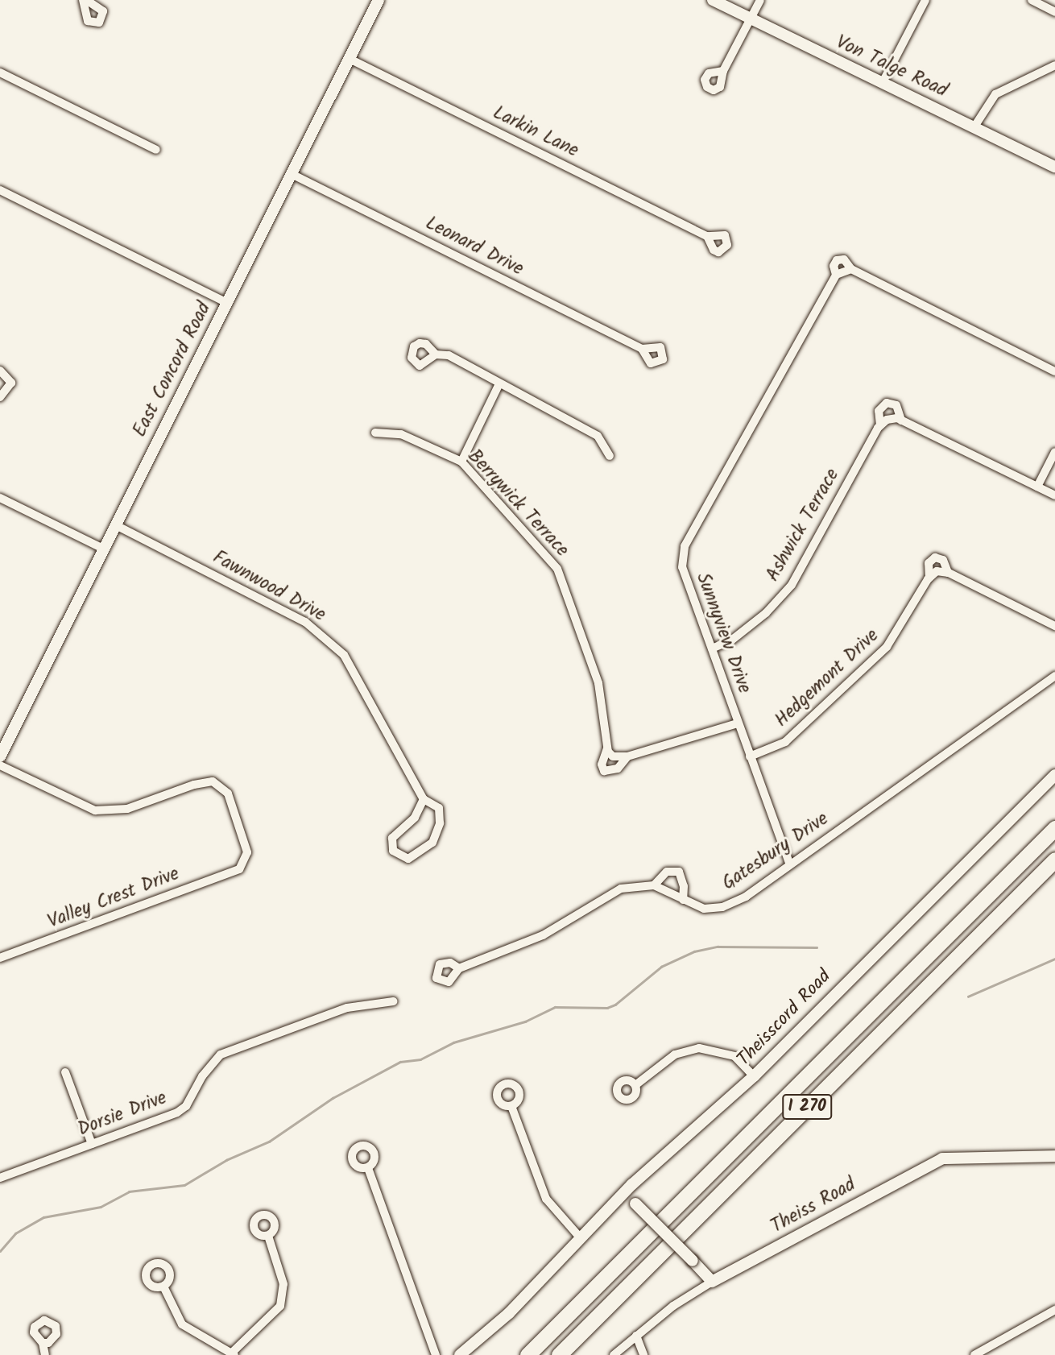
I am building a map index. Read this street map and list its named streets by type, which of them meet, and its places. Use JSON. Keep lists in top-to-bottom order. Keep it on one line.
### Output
{"streets":{"highway":["I 270"],"street":["Von Talge Road","Larkin Lane","Leonard Drive","East Concord Road","Berrywick Terrace","Ashwick Terrace","Fawnwood Drive","Sunnyview Drive","Hedgemont Drive","Gatesbury Drive","Valley Crest Drive","Theisscord Road","Dorsie Drive","Theiss Road"]},"crossings":[["Larkin Lane","East Concord Road"],["Leonard Drive","East Concord Road"],["East Concord Road","Fawnwood Drive"],["Berrywick Terrace","Sunnyview Drive"],["Ashwick Terrace","Sunnyview Drive"],["Sunnyview Drive","Hedgemont Drive"],["Sunnyview Drive","Gatesbury Drive"]]}
